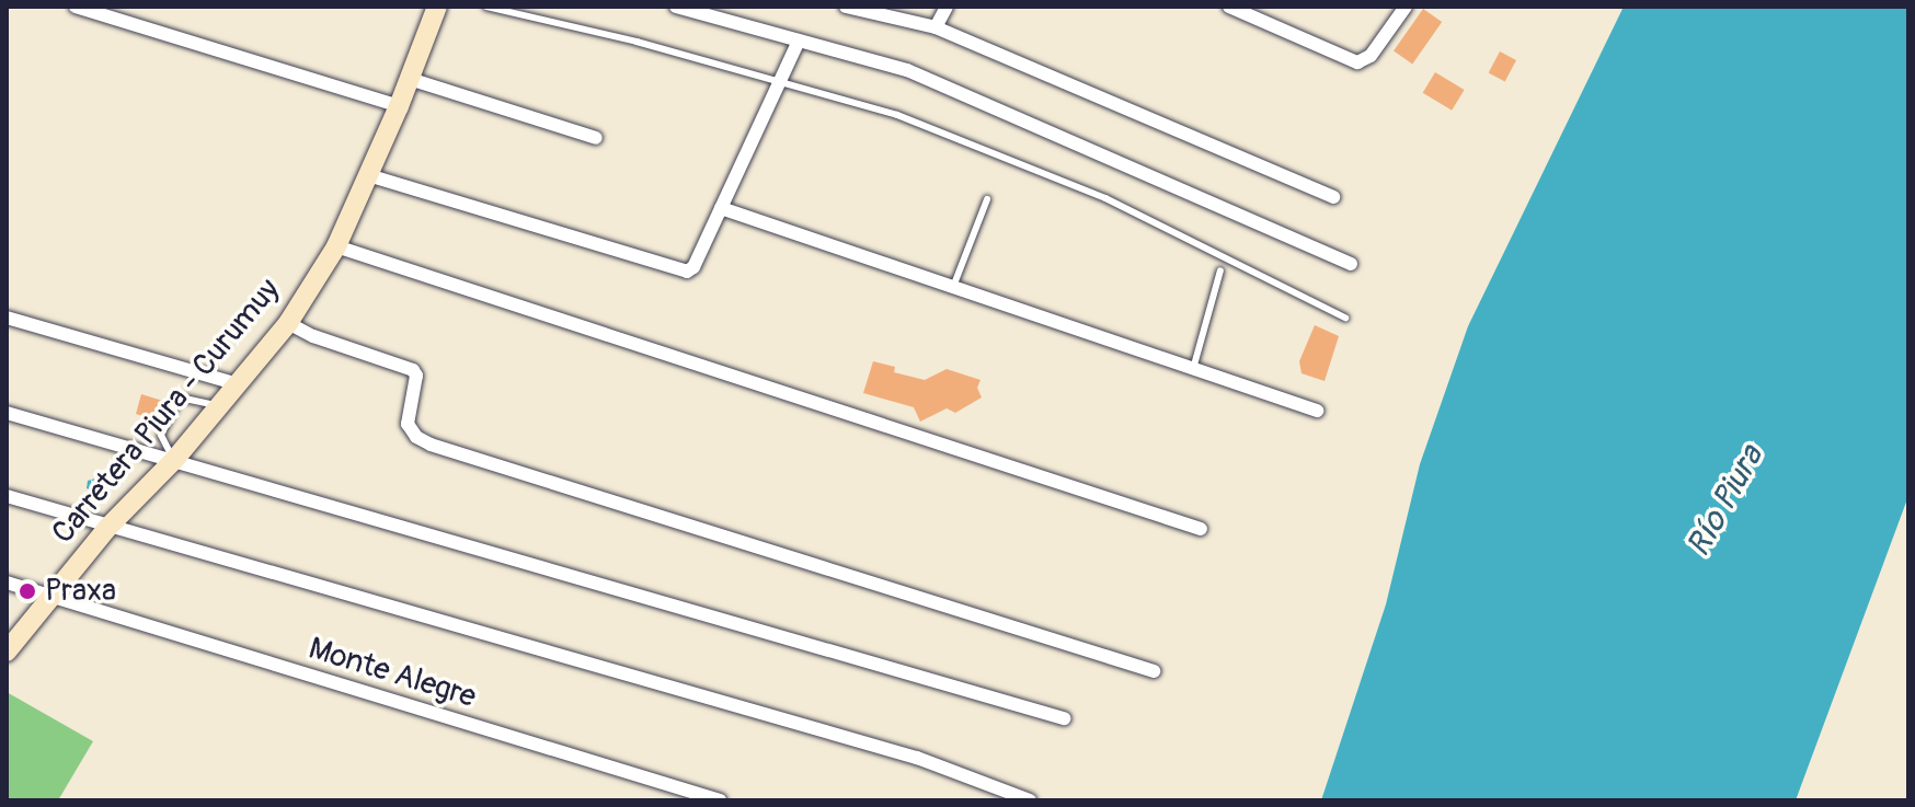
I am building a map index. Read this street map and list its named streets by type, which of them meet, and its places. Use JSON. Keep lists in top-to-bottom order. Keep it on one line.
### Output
{"streets":{"main road":["Carretera Piura - Curumuy"],"street":["Monte Alegre"]},"crossings":[["Carretera Piura - Curumuy","Monte Alegre"]],"water":["Río Piura"],"places":["Praxa"]}
